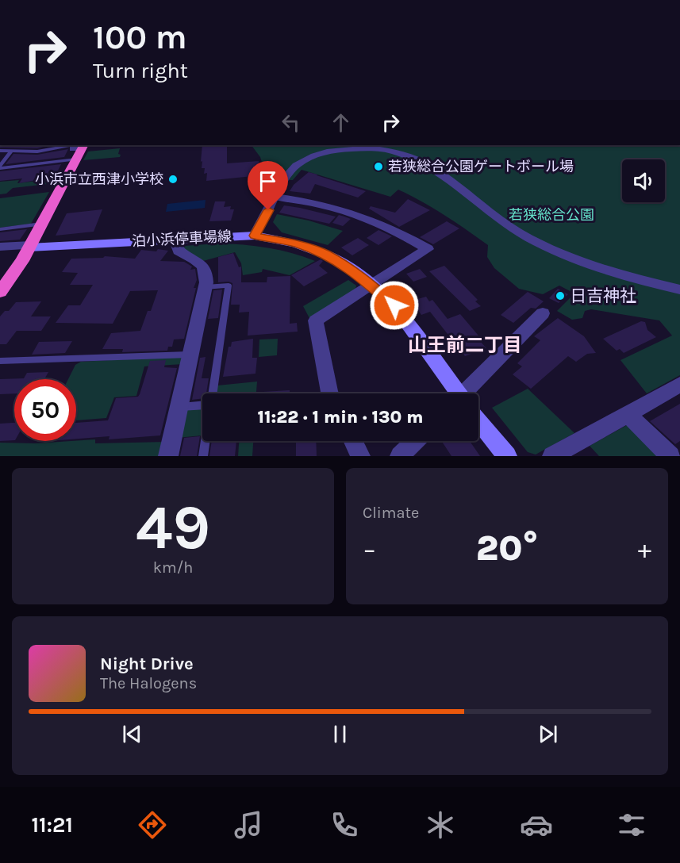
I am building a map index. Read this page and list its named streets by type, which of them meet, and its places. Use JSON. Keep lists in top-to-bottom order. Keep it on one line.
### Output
{"streets":{"main road":["泊小浜停車場線"]},"districts":["山王前二丁目"],"parks":["若狭総合公園"],"places":["若狭総合公園ゲートボール場","小浜市立西津小学校","日吉神社"],"page":{"turn":["100 m","Turn right"],"limit":"50","trip":"11:22 · 1 min · 130 m","tile":[["49","km/h"],"Climate"],"heat":["−","20°","+"],"song":["Night Drive","The Halogens"],"tabs":"11:21"}}
